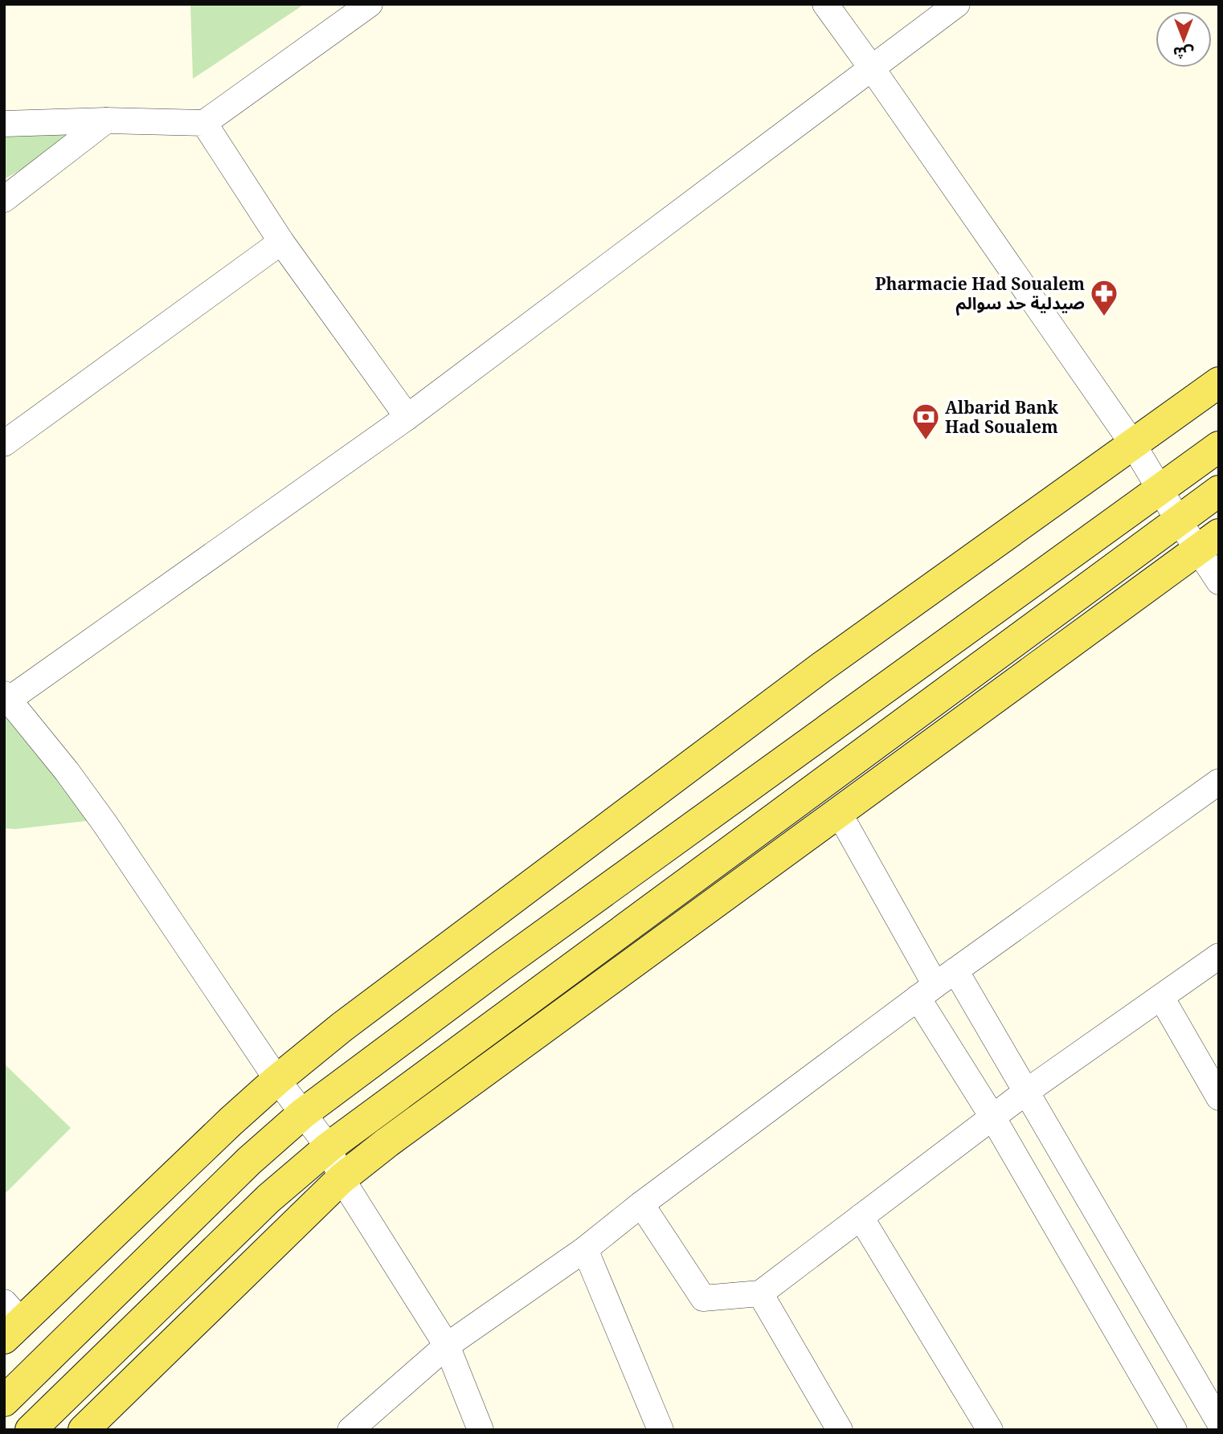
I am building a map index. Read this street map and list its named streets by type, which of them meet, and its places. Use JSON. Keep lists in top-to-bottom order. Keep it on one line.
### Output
{"places":{"pharmacy":["Pharmacie Had Soualem صيدلية حد سوالم"],"bank":["Albarid Bank Had Soualem"]},"north":"bottom"}
